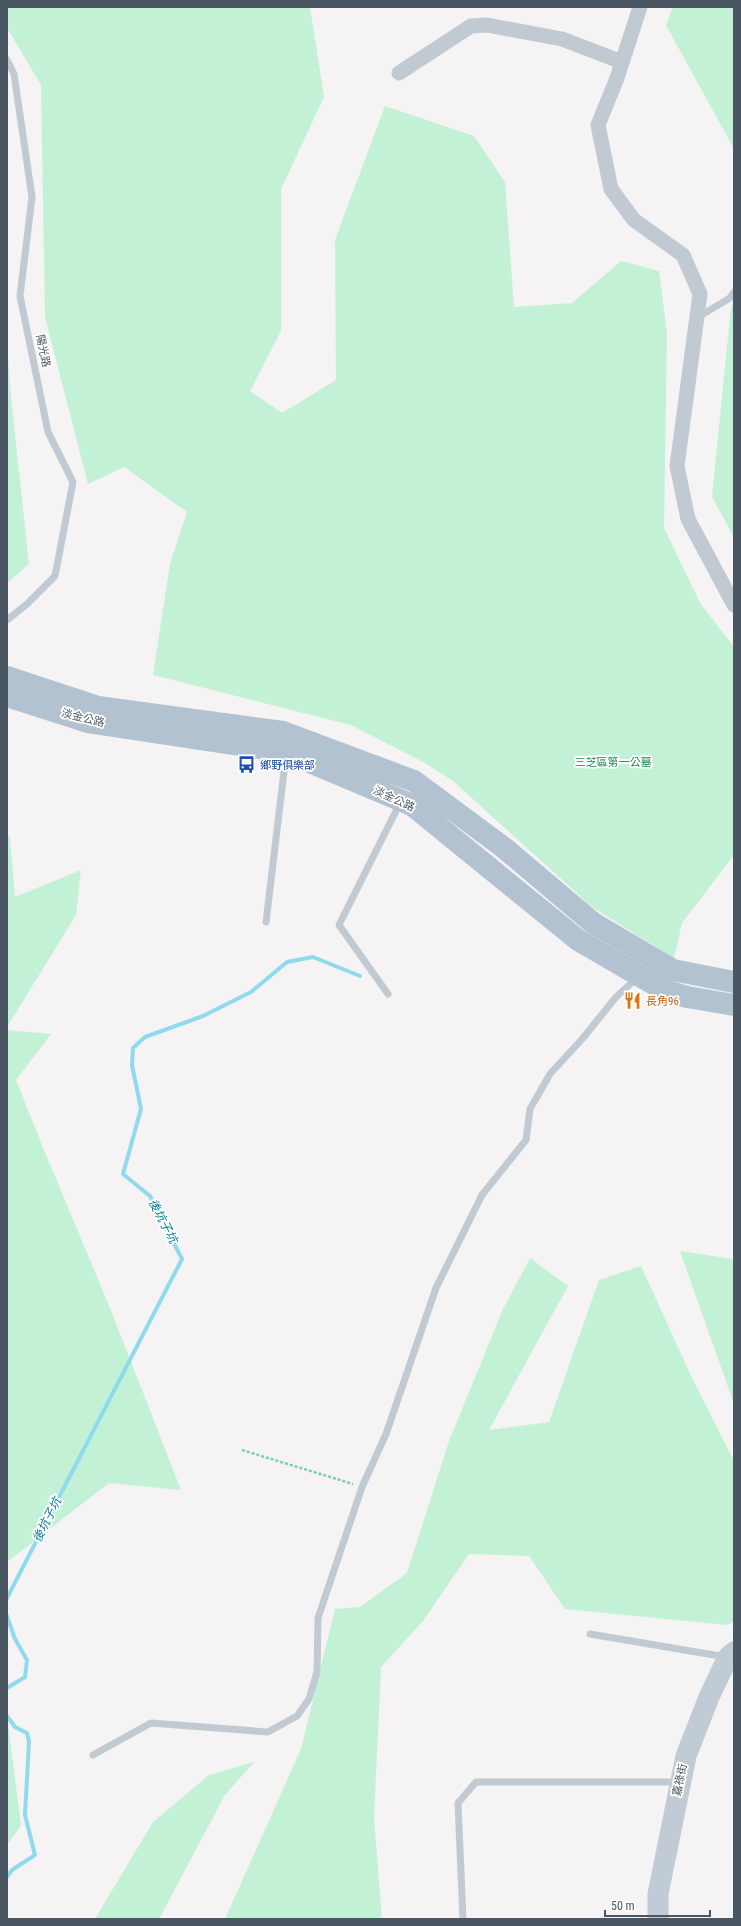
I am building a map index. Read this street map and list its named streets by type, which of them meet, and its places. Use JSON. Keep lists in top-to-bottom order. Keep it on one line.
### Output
{"streets":{"main road":["淡金公路"],"street":["嘉祿街"],"lane":["陽光路"]},"water":["後坑子坑"],"parks":["三芝區第一公墓"],"places":{"bus stop":["鄉野俱樂部"],"restaurant":["長角96"]},"scale_bar":"50 m"}
